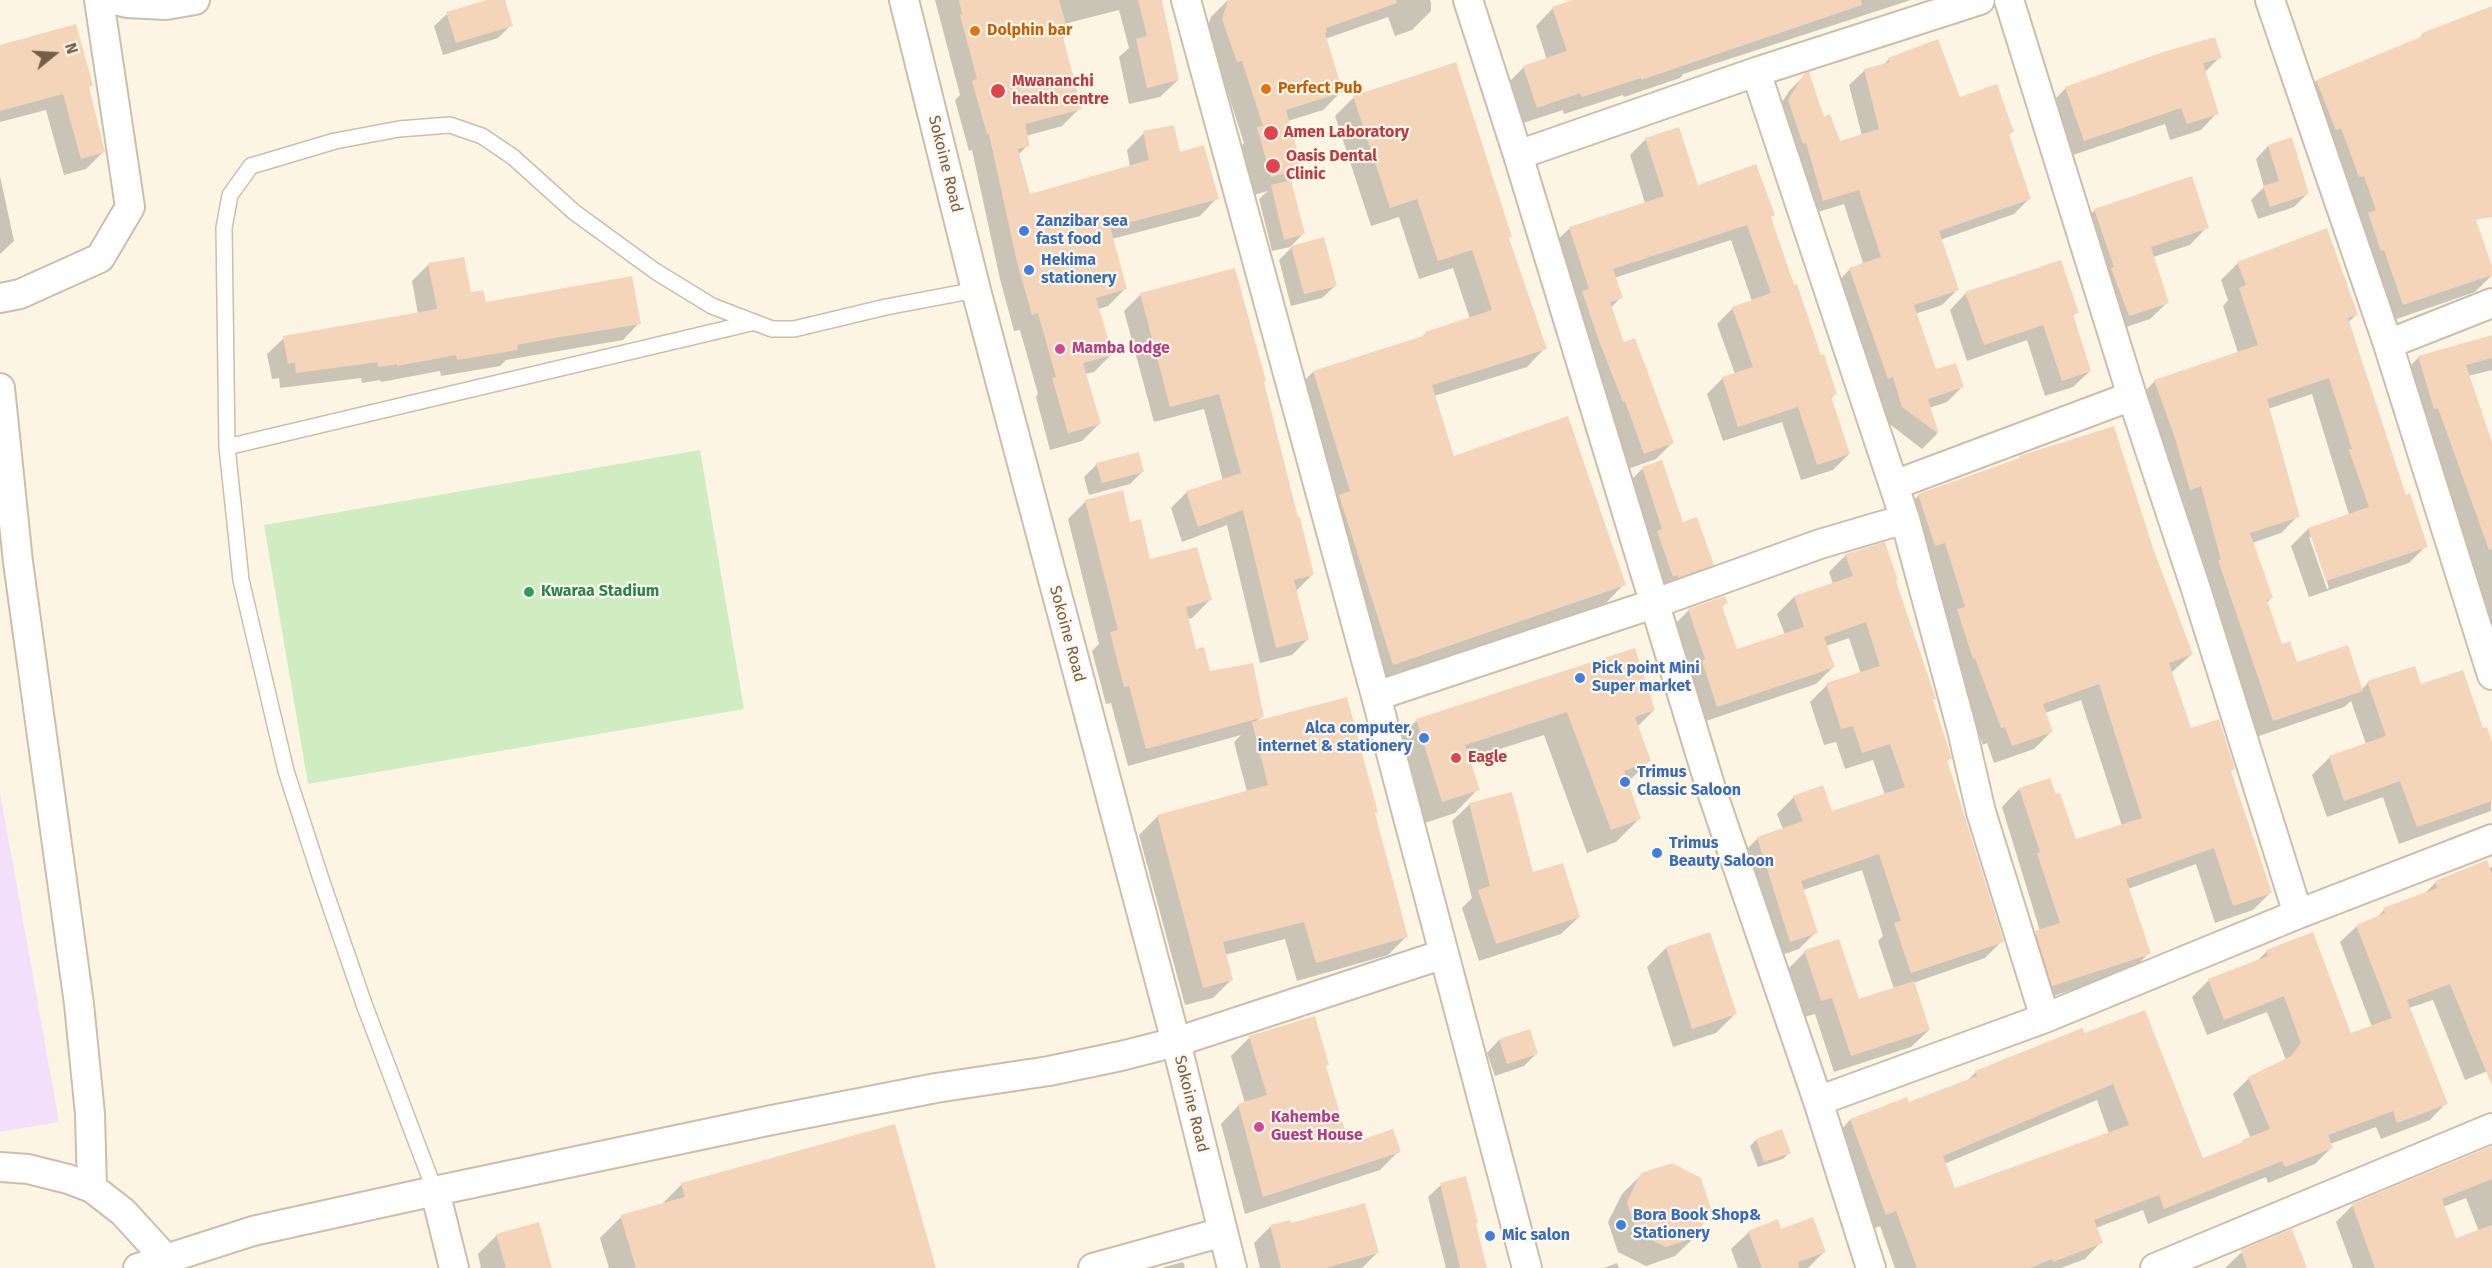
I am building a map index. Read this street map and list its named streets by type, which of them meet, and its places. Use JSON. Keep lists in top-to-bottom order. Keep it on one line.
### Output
{"streets":{"street":["Sokoine Road"]},"places":["Dolphin bar","Perfect Pub","Mwananchi health centre","Amen Laboratory","Oasis Dental Clinic","Zanzibar sea fast food","Hekima stationery","Mamba lodge","Kwaraa Stadium","Pick point Mini Super market","Alca computer, internet & stationery","Eagle","Trimus Classic Saloon","Trimus Beauty Saloon","Kahembe Guest House","Bora Book Shop& Stationery","Mic salon"],"north":"right"}
